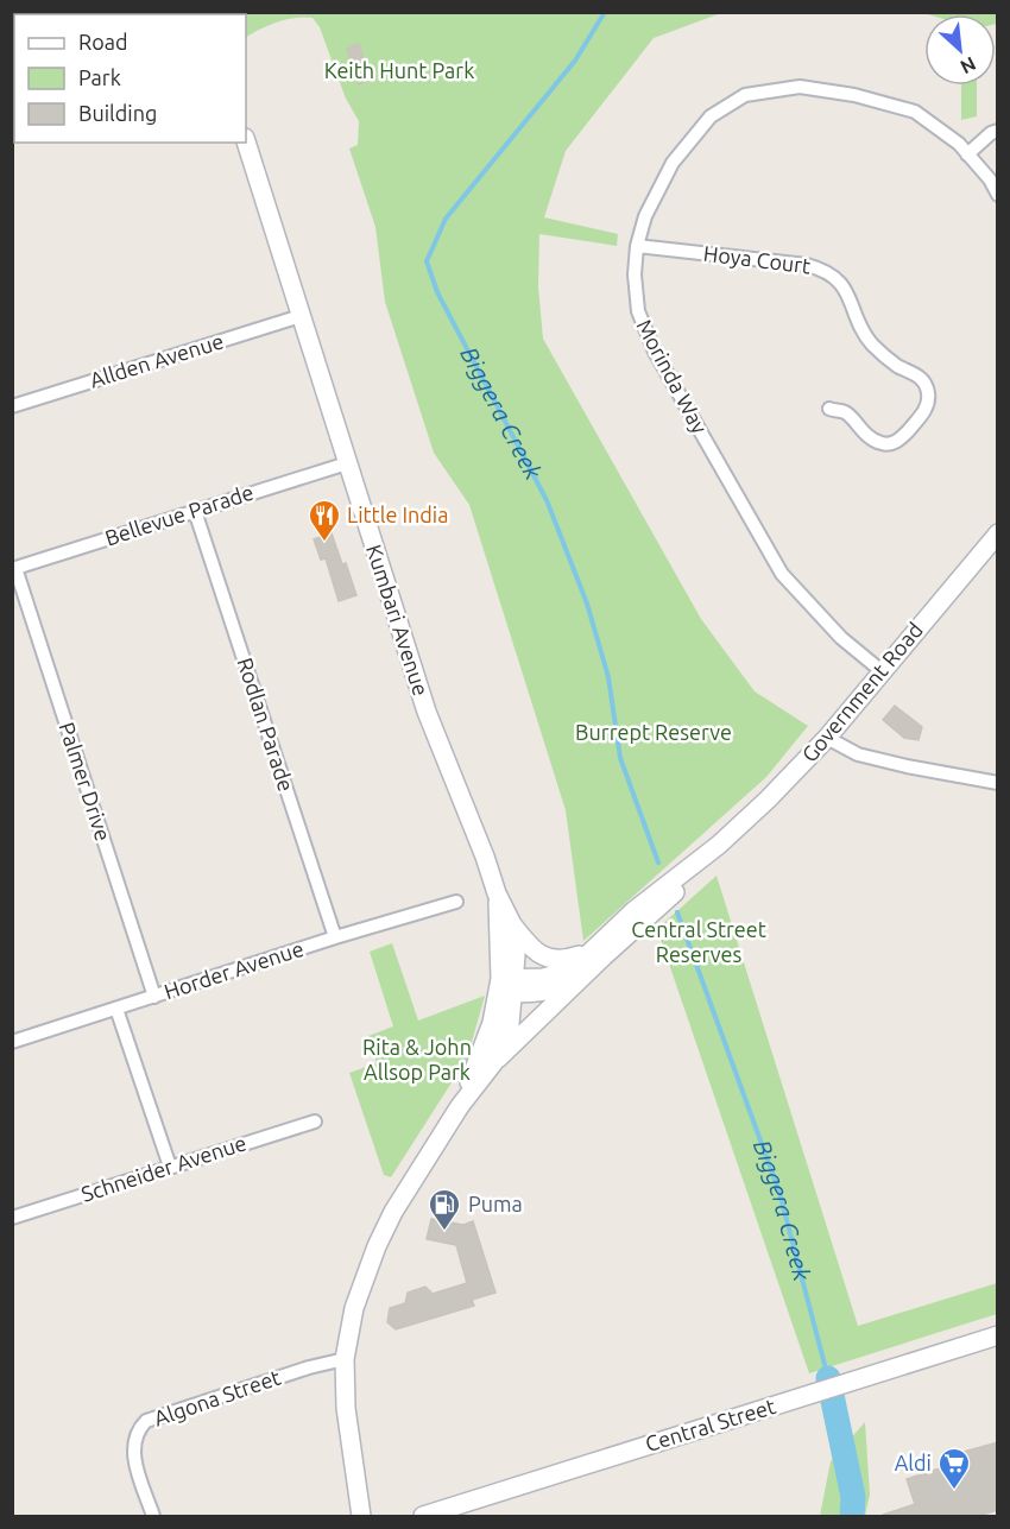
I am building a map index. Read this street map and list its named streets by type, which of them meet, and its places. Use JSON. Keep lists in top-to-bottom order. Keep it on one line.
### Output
{"streets":{"main road":["Kumbari Avenue","Government Road","Central Street"],"street":["Hoya Court","Allden Avenue","Morinda Way","Bellevue Parade","Rodlan Parade","Palmer Drive","Horder Avenue","Schneider Avenue","Algona Street"]},"crossings":[["Hoya Court","Morinda Way"],["Allden Avenue","Kumbari Avenue"],["Morinda Way","Government Road"],["Bellevue Parade","Kumbari Avenue"],["Bellevue Parade","Rodlan Parade"],["Bellevue Parade","Palmer Drive"],["Kumbari Avenue","Government Road"],["Government Road","Algona Street"],["Rodlan Parade","Horder Avenue"],["Palmer Drive","Horder Avenue"]],"water":["Biggera Creek"],"parks":["Keith Hunt Park","Burrept Reserve","Central Street Reserves","Rita & John Allsop Park"],"places":{"restaurant":["Little India"],"fuel station":["Puma"],"supermarket":["Aldi"]},"legend":["Road","Park","Building"],"north":"bottom right"}
